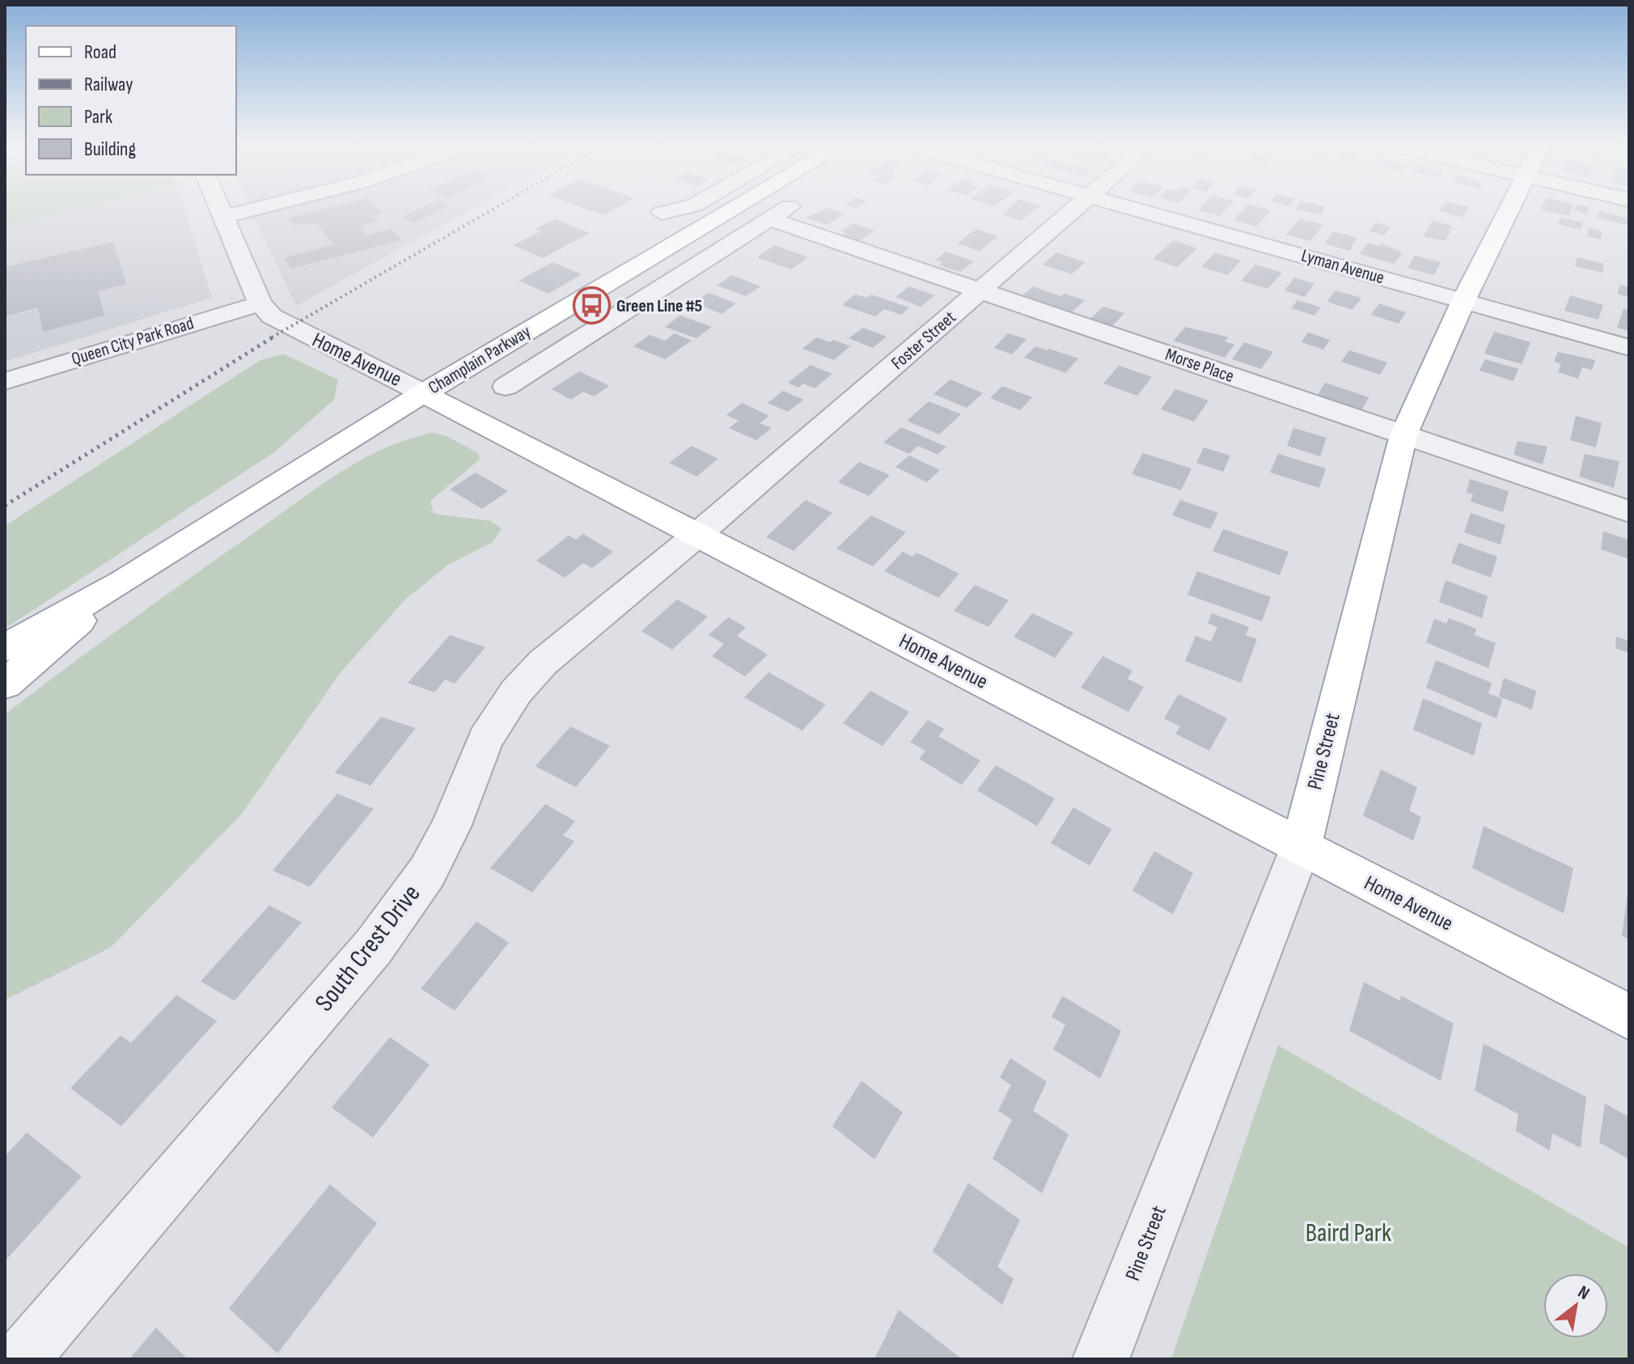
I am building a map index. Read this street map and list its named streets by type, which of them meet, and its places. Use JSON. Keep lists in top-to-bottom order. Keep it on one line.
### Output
{"streets":{"main road":["Home Avenue","Champlain Parkway","Pine Street"],"street":["Lyman Avenue","Foster Street","Queen City Park Road","Morse Place","South Crest Drive"]},"crossings":[["Lyman Avenue","Pine Street"],["Foster Street","Home Avenue"],["Foster Street","Morse Place"],["Foster Street","South Crest Drive"],["Queen City Park Road","Home Avenue"],["Home Avenue","Champlain Parkway"],["Home Avenue","Pine Street"],["Home Avenue","South Crest Drive"],["Morse Place","Pine Street"]],"parks":["Baird Park"],"places":{"bus stop":["Green Line #5"]},"legend":["Road","Railway","Park","Building"],"north":"top right"}
